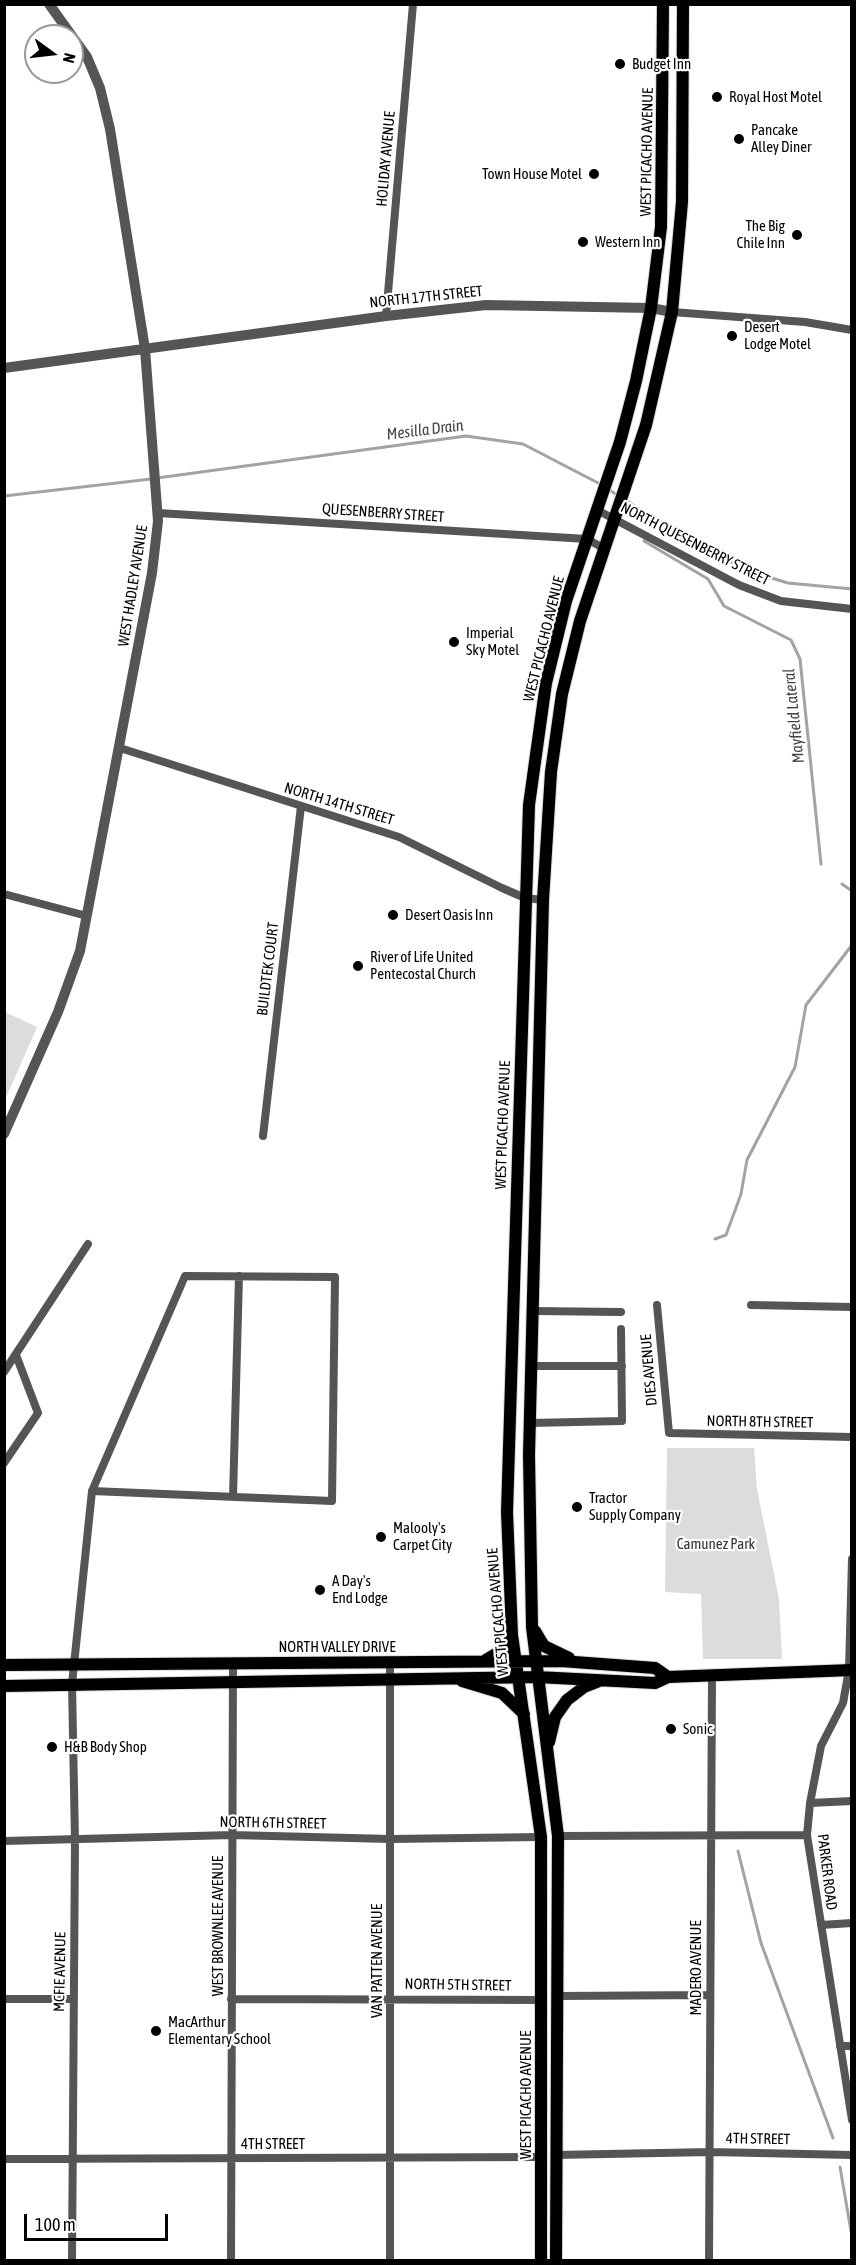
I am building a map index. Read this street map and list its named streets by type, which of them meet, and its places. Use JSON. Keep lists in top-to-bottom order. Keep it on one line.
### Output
{"streets":{"main road":["WEST PICACHO AVENUE","NORTH VALLEY DRIVE"],"street":["HOLIDAY AVENUE","NORTH 17TH STREET","QUESENBERRY STREET","NORTH QUESENBERRY STREET","WEST HADLEY AVENUE","NORTH 14TH STREET","BUILDTEK COURT","DIES AVENUE","NORTH 8TH STREET","NORTH 6TH STREET","PARKER ROAD","WEST BROWNLEE AVENUE","VAN PATTEN AVENUE","MADERO AVENUE","MCFIE AVENUE","NORTH 5TH STREET","4TH STREET"]},"crossings":[["WEST PICACHO AVENUE","NORTH 17TH STREET"],["WEST PICACHO AVENUE","QUESENBERRY STREET"],["WEST PICACHO AVENUE","NORTH QUESENBERRY STREET"],["WEST PICACHO AVENUE","NORTH 14TH STREET"],["WEST PICACHO AVENUE","NORTH VALLEY DRIVE"],["WEST PICACHO AVENUE","NORTH 6TH STREET"],["WEST PICACHO AVENUE","NORTH 5TH STREET"],["WEST PICACHO AVENUE","4TH STREET"],["HOLIDAY AVENUE","NORTH 17TH STREET"],["NORTH 17TH STREET","WEST HADLEY AVENUE"],["QUESENBERRY STREET","WEST HADLEY AVENUE"],["WEST HADLEY AVENUE","NORTH 14TH STREET"],["NORTH 14TH STREET","BUILDTEK COURT"],["DIES AVENUE","NORTH 8TH STREET"],["NORTH VALLEY DRIVE","PARKER ROAD"],["NORTH VALLEY DRIVE","WEST BROWNLEE AVENUE"],["NORTH VALLEY DRIVE","VAN PATTEN AVENUE"],["NORTH VALLEY DRIVE","MADERO AVENUE"],["NORTH VALLEY DRIVE","MCFIE AVENUE"],["NORTH 6TH STREET","WEST BROWNLEE AVENUE"],["NORTH 6TH STREET","VAN PATTEN AVENUE"],["NORTH 6TH STREET","MCFIE AVENUE"],["WEST BROWNLEE AVENUE","NORTH 5TH STREET"],["WEST BROWNLEE AVENUE","4TH STREET"],["VAN PATTEN AVENUE","NORTH 5TH STREET"],["VAN PATTEN AVENUE","4TH STREET"],["MADERO AVENUE","4TH STREET"],["MCFIE AVENUE","4TH STREET"]],"water":["Mesilla Drain","Mayfield Lateral"],"parks":["Camunez Park"],"places":["Budget Inn","Royal Host Motel","Pancake Alley Diner","Town House Motel","The Big Chile Inn","Western Inn","Desert Lodge Motel","Imperial Sky Motel","Desert Oasis Inn","River of Life United Pentecostal Church","Tractor Supply Company","Malooly's Carpet City","A Day's End Lodge","Sonic","H&B Body Shop","MacArthur Elementary School"],"scale_bar":"100 m","north":"right"}
